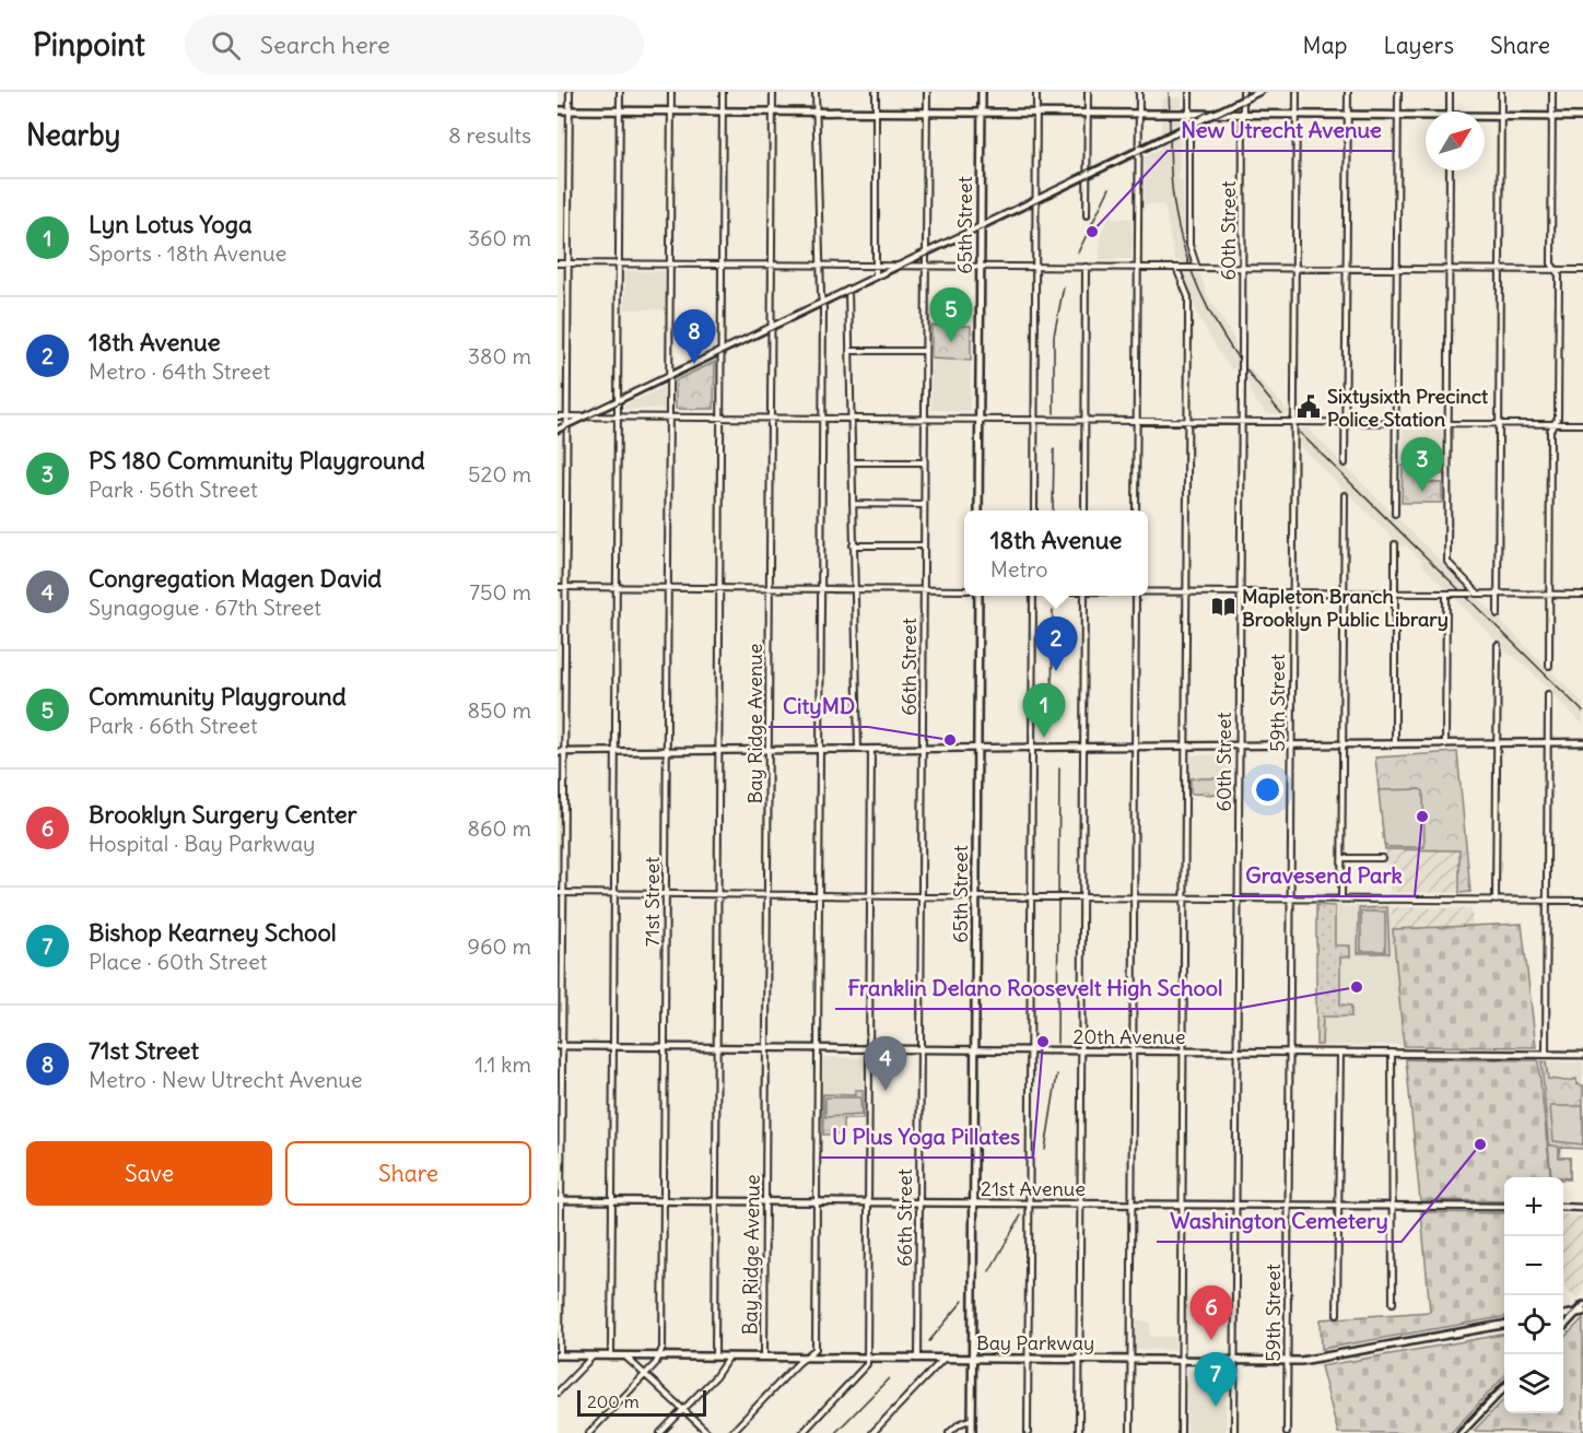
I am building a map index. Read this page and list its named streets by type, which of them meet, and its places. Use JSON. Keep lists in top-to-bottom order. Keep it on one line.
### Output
{"streets":{"main road":["65th Street","Bay Parkway"],"street":["60th Street","66th Street","59th Street","Bay Ridge Avenue","71st Street","20th Avenue","21st Avenue"]},"crossings":[["65th Street","20th Avenue"],["65th Street","21st Avenue"],["65th Street","Bay Parkway"],["60th Street","20th Avenue"],["60th Street","21st Avenue"],["60th Street","Bay Parkway"],["66th Street","20th Avenue"],["66th Street","21st Avenue"],["66th Street","Bay Parkway"],["59th Street","20th Avenue"],["59th Street","21st Avenue"],["59th Street","Bay Parkway"],["Bay Ridge Avenue","20th Avenue"],["Bay Ridge Avenue","21st Avenue"],["Bay Ridge Avenue","Bay Parkway"],["71st Street","20th Avenue"],["71st Street","21st Avenue"],["71st Street","Bay Parkway"]],"places":{"other":["New Utrecht Avenue","CityMD","Gravesend Park","Franklin Delano Roosevelt High School","U Plus Yoga Pillates","Washington Cemetery"],"public building":["Sixtysixth Precinct Police Station"],"library":["Mapleton Branch Brooklyn Public Library"]},"scale_bar":"200 m","north":"top right","page":{"header":"Pinpoint","search":"Search here","nav":["Map","Layers","Share"],"heading":["Nearby","8 results"],"list":[{"mark":"1","name":"Lyn Lotus Yoga","note":"Sports · 18th Avenue","value":"360 m"},{"mark":"2","name":"18th Avenue","note":"Metro · 64th Street","value":"380 m"},{"mark":"3","name":"PS 180 Community Playground","note":"Park · 56th Street","value":"520 m"},{"mark":"4","name":"Congregation Magen David","note":"Synagogue · 67th Street","value":"750 m"},{"mark":"5","name":"Community Playground","note":"Park · 66th Street","value":"850 m"},{"mark":"6","name":"Brooklyn Surgery Center","note":"Hospital · Bay Parkway","value":"860 m"},{"mark":"7","name":"Bishop Kearney School","note":"Place · 60th Street","value":"960 m"},{"mark":"8","name":"71st Street","note":"Metro · New Utrecht Avenue","value":"1.1 km"}],"pins":["5","8","3","2","1","4","6","7"],"popup":["18th Avenue","Metro"],"buttons":["Save","Share"],"map_buttons":["+","−"],"scale":"200 m"}}
